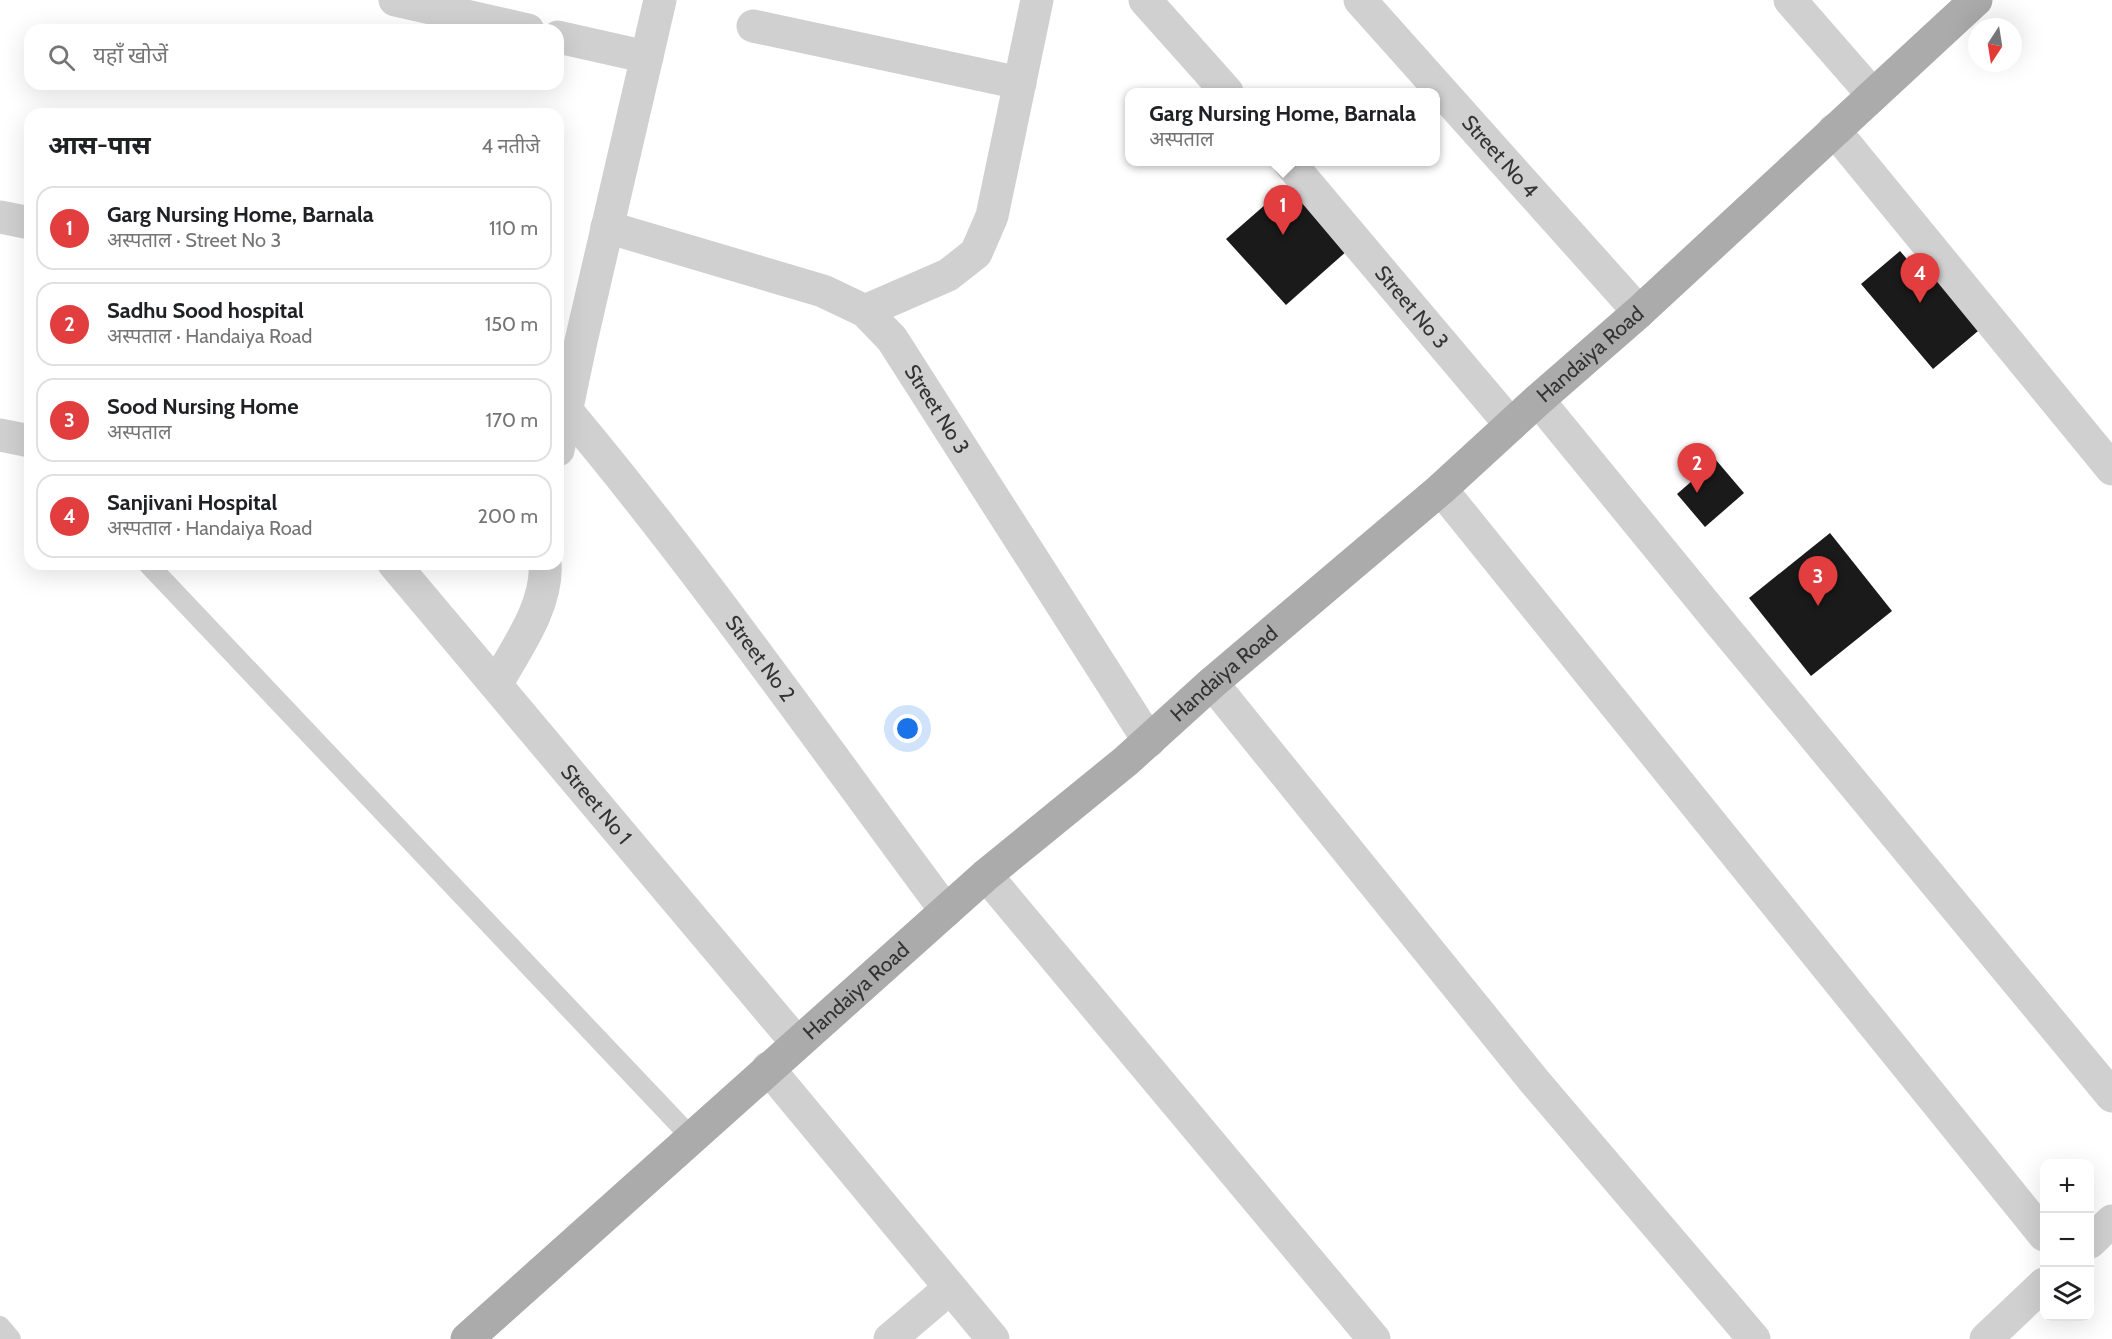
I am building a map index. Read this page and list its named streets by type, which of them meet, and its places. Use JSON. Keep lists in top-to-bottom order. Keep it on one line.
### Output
{"streets":{"main road":["Handaiya Road"],"street":["Street No 4","Street No 3","Street No 2","Street No 1"]},"crossings":[["Street No 4","Handaiya Road"],["Street No 3","Handaiya Road"],["Handaiya Road","Street No 2"],["Handaiya Road","Street No 1"]],"north":"bottom","page":{"search":"यहाँ खोजें","popup":["Garg Nursing Home, Barnala","अस्पताल"],"heading":["आस-पास","4 नतीजे"],"pins":["1","4","2","3"],"list":[{"mark":"1","name":"Garg Nursing Home, Barnala","note":"अस्पताल · Street No 3","value":"110 m"},{"mark":"2","name":"Sadhu Sood hospital","note":"अस्पताल · Handaiya Road","value":"150 m"},{"mark":"3","name":"Sood Nursing Home","note":"अस्पताल","value":"170 m"},{"mark":"4","name":"Sanjivani Hospital","note":"अस्पताल · Handaiya Road","value":"200 m"}],"map_buttons":["+","−"]}}
